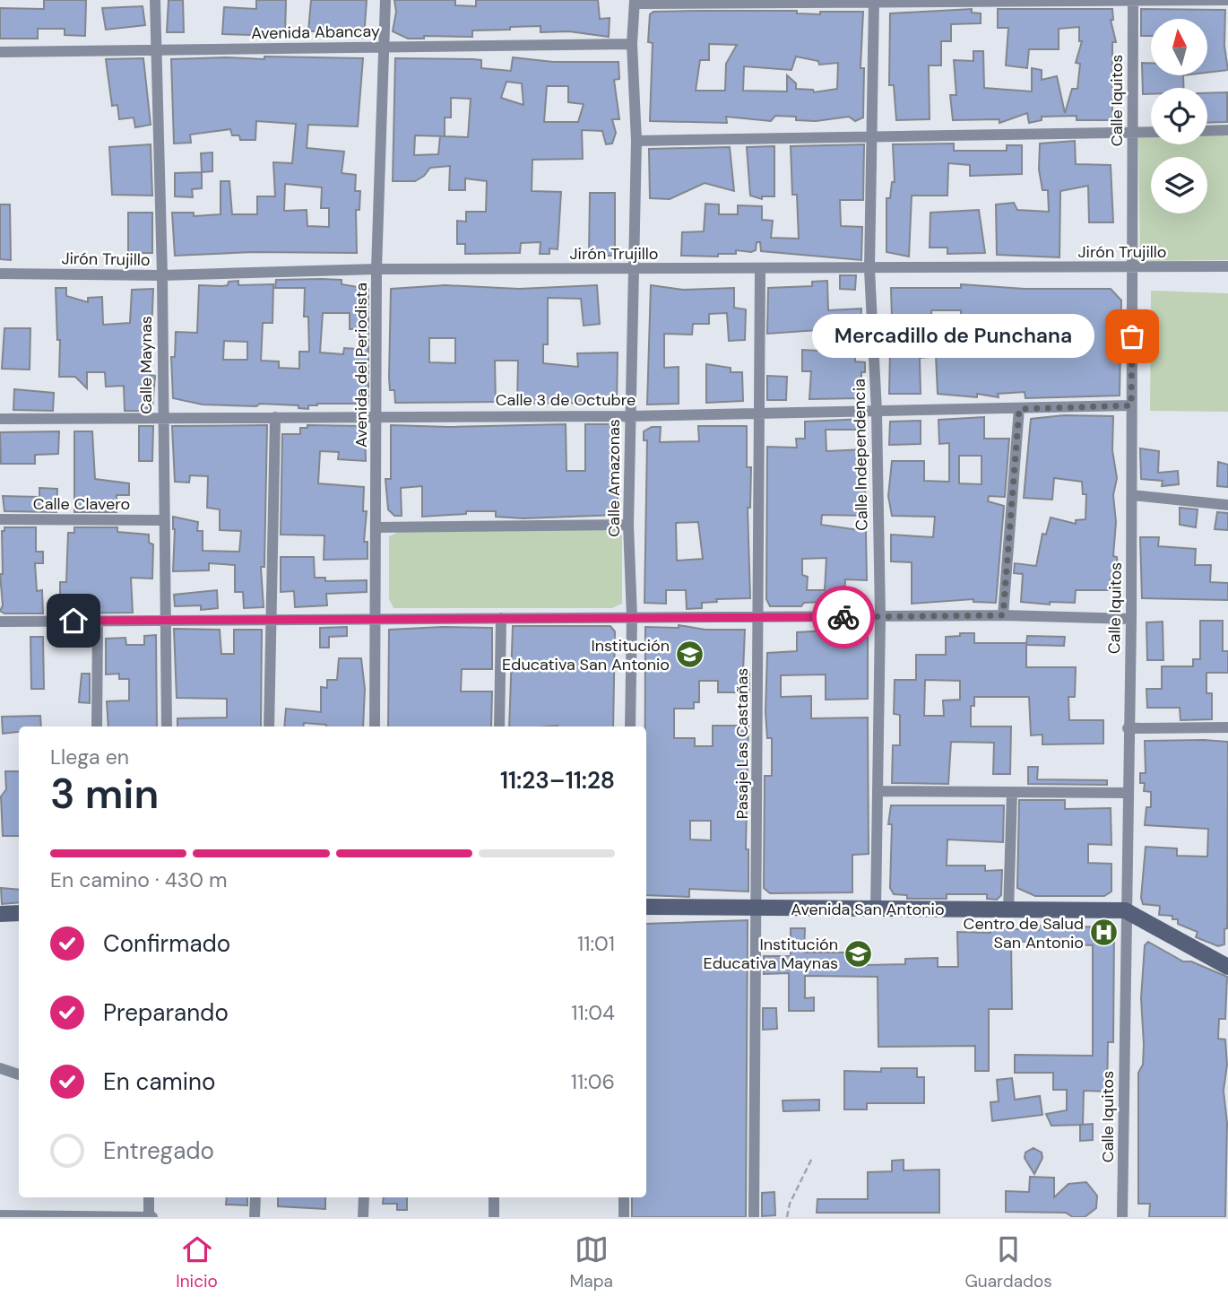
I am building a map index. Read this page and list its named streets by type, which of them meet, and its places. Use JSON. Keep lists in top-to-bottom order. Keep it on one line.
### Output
{"streets":{"main road":["Avenida San Antonio"],"street":["Avenida Abancay","Calle Iquitos","Jirón Trujillo","Calle Maynas","Avenida del Periodista","Calle 3 de Octubre","Calle Independencia","Calle Amazonas","Calle Clavero","Pasaje Las Castañas"]},"crossings":[["Avenida Abancay","Calle Maynas"],["Avenida Abancay","Avenida del Periodista"],["Avenida Abancay","Calle Amazonas"],["Calle Iquitos","Jirón Trujillo"],["Calle Iquitos","Calle 3 de Octubre"],["Calle Iquitos","Avenida San Antonio"],["Jirón Trujillo","Calle Maynas"],["Jirón Trujillo","Avenida del Periodista"],["Jirón Trujillo","Calle Independencia"],["Jirón Trujillo","Calle Amazonas"],["Jirón Trujillo","Pasaje Las Castañas"],["Calle Maynas","Calle 3 de Octubre"],["Calle Maynas","Calle Clavero"],["Avenida del Periodista","Calle 3 de Octubre"],["Calle 3 de Octubre","Calle Independencia"],["Calle 3 de Octubre","Calle Amazonas"],["Calle 3 de Octubre","Pasaje Las Castañas"],["Calle Independencia","Avenida San Antonio"],["Pasaje Las Castañas","Avenida San Antonio"]],"places":{"other":["Mercadillo de Punchana"],"school or university":["Institución Educativa San Antonio","Institución Educativa Maynas"],"hospital":["Centro de Salud San Antonio"]},"north":"top","page":{"bubble":"Mercadillo de Punchana","heading":["3 min","Llega en","11:23–11:28"],"bar":"En camino · 430 m","list":[["Confirmado","11:01"],["Preparando","11:04"],["En camino","11:06"],"Entregado"],"tabs":["Inicio","Mapa","Guardados"]}}
